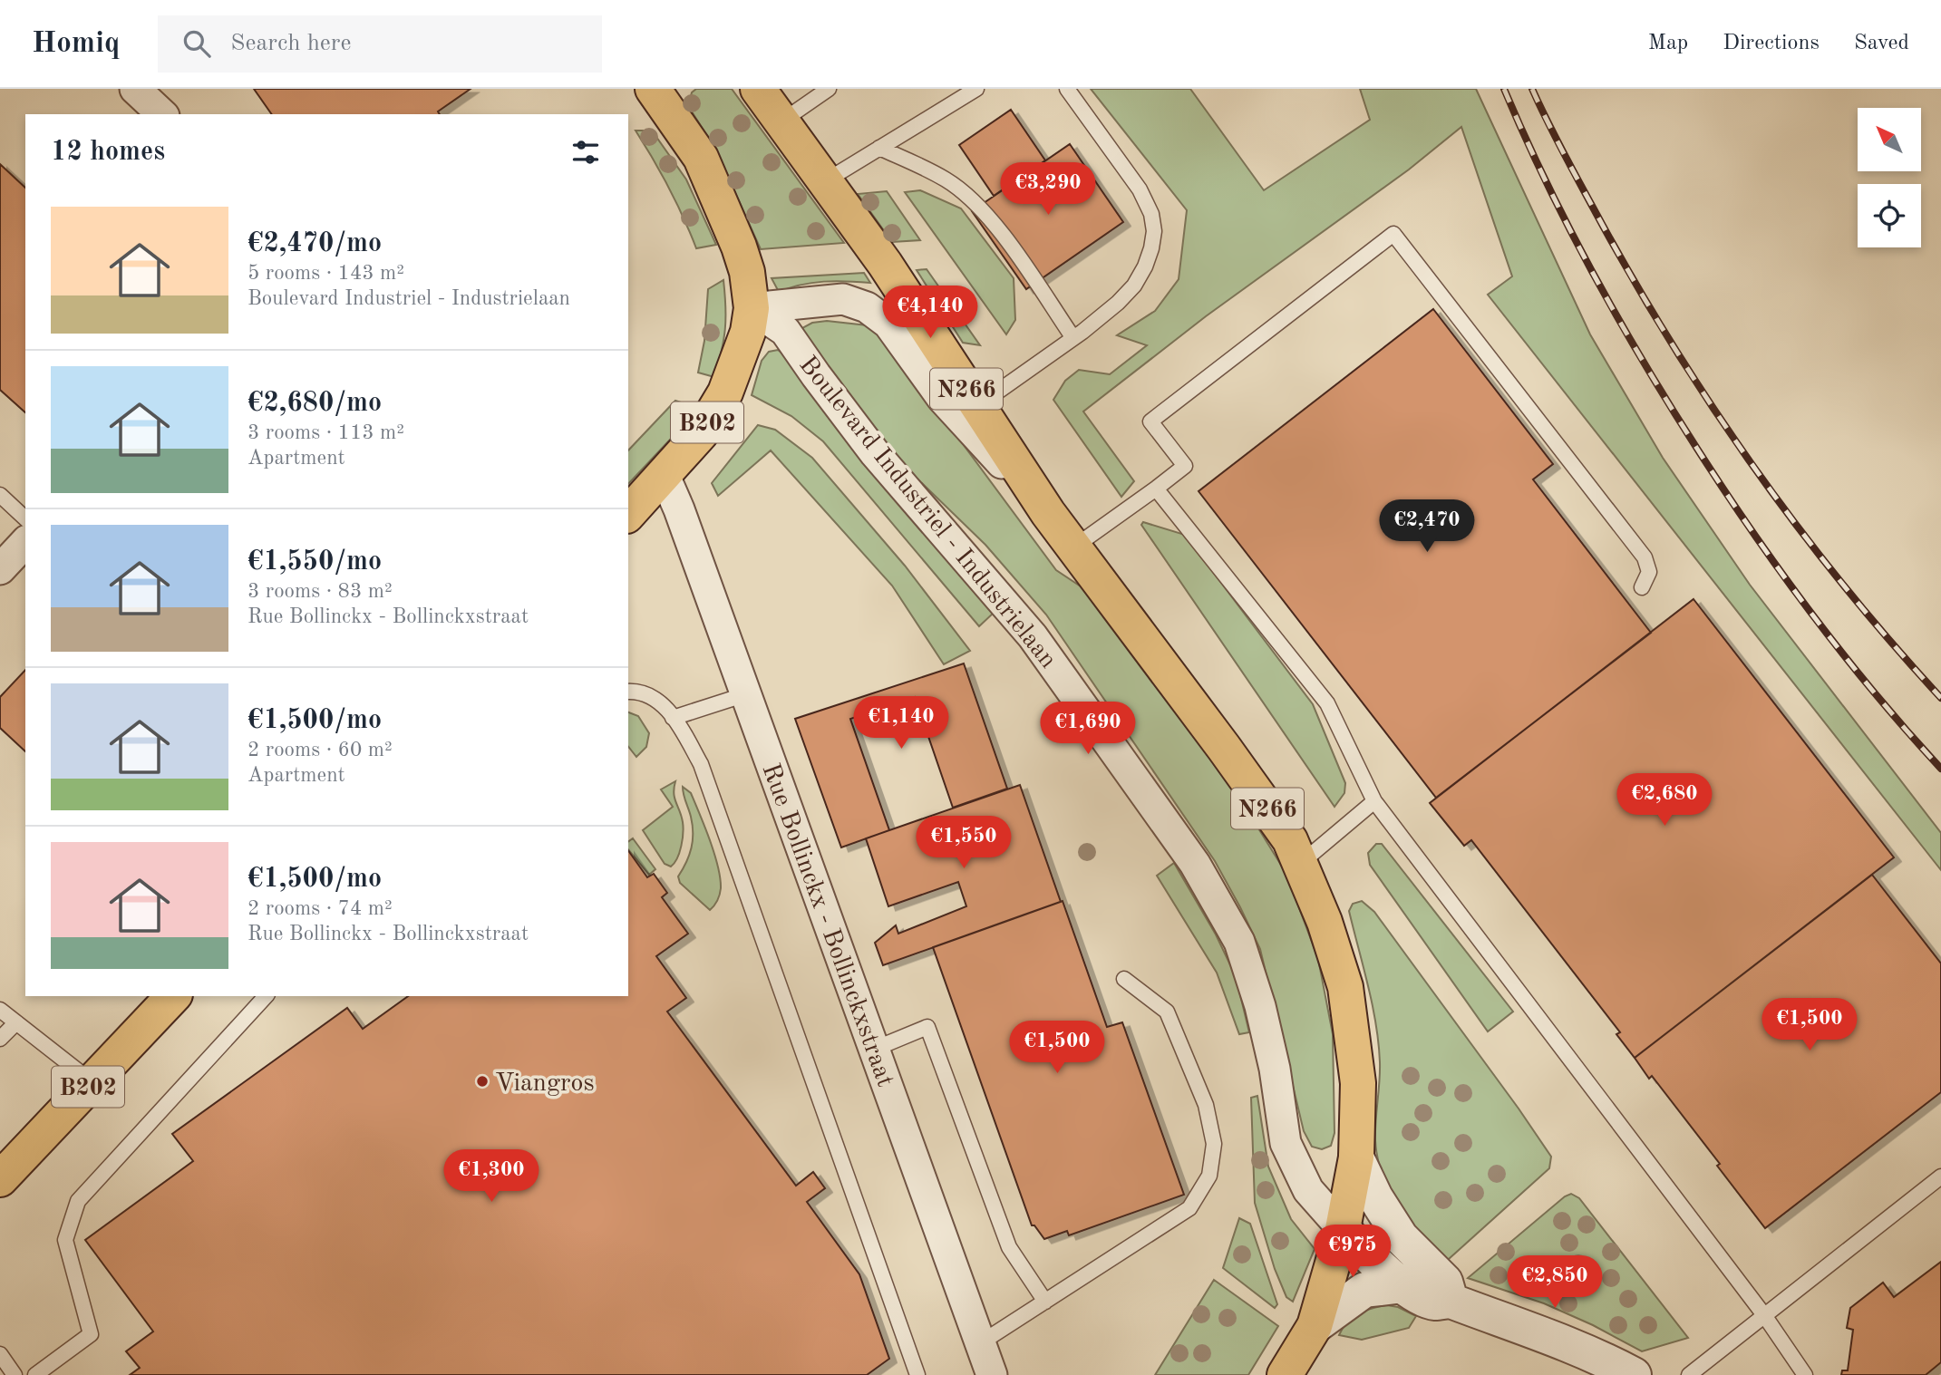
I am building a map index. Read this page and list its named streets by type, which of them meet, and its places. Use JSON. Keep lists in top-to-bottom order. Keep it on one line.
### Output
{"streets":{"highway":["N266","B202"],"street":["Boulevard Industriel - Industrielaan","Rue Bollinckx - Bollinckxstraat"]},"crossings":[["N266","B202"],["N266","Boulevard Industriel - Industrielaan"],["B202","Boulevard Industriel - Industrielaan"],["B202","Rue Bollinckx - Bollinckxstraat"]],"places":["Viangros"],"north":"top left","page":{"header":"Homiq","search":"Search here","nav":["Map","Directions","Saved"],"heading":"12 homes","price":["€3,290","€4,140","€2,470","€1,140","€1,690","€2,680","€1,550","€1,500","€1,500","€1,300","€975","€2,850"],"list":[{"name":"€2,470/mo","note":"5 rooms · 143 m² · Boulevard Industriel - Industrielaan"},{"name":"€2,680/mo","note":"3 rooms · 113 m² · Apartment"},{"name":"€1,550/mo","note":"3 rooms · 83 m² · Rue Bollinckx - Bollinckxstraat"},{"name":"€1,500/mo","note":"2 rooms · 60 m² · Apartment"},{"name":"€1,500/mo","note":"2 rooms · 74 m² · Rue Bollinckx - Bollinckxstraat"}]}}
